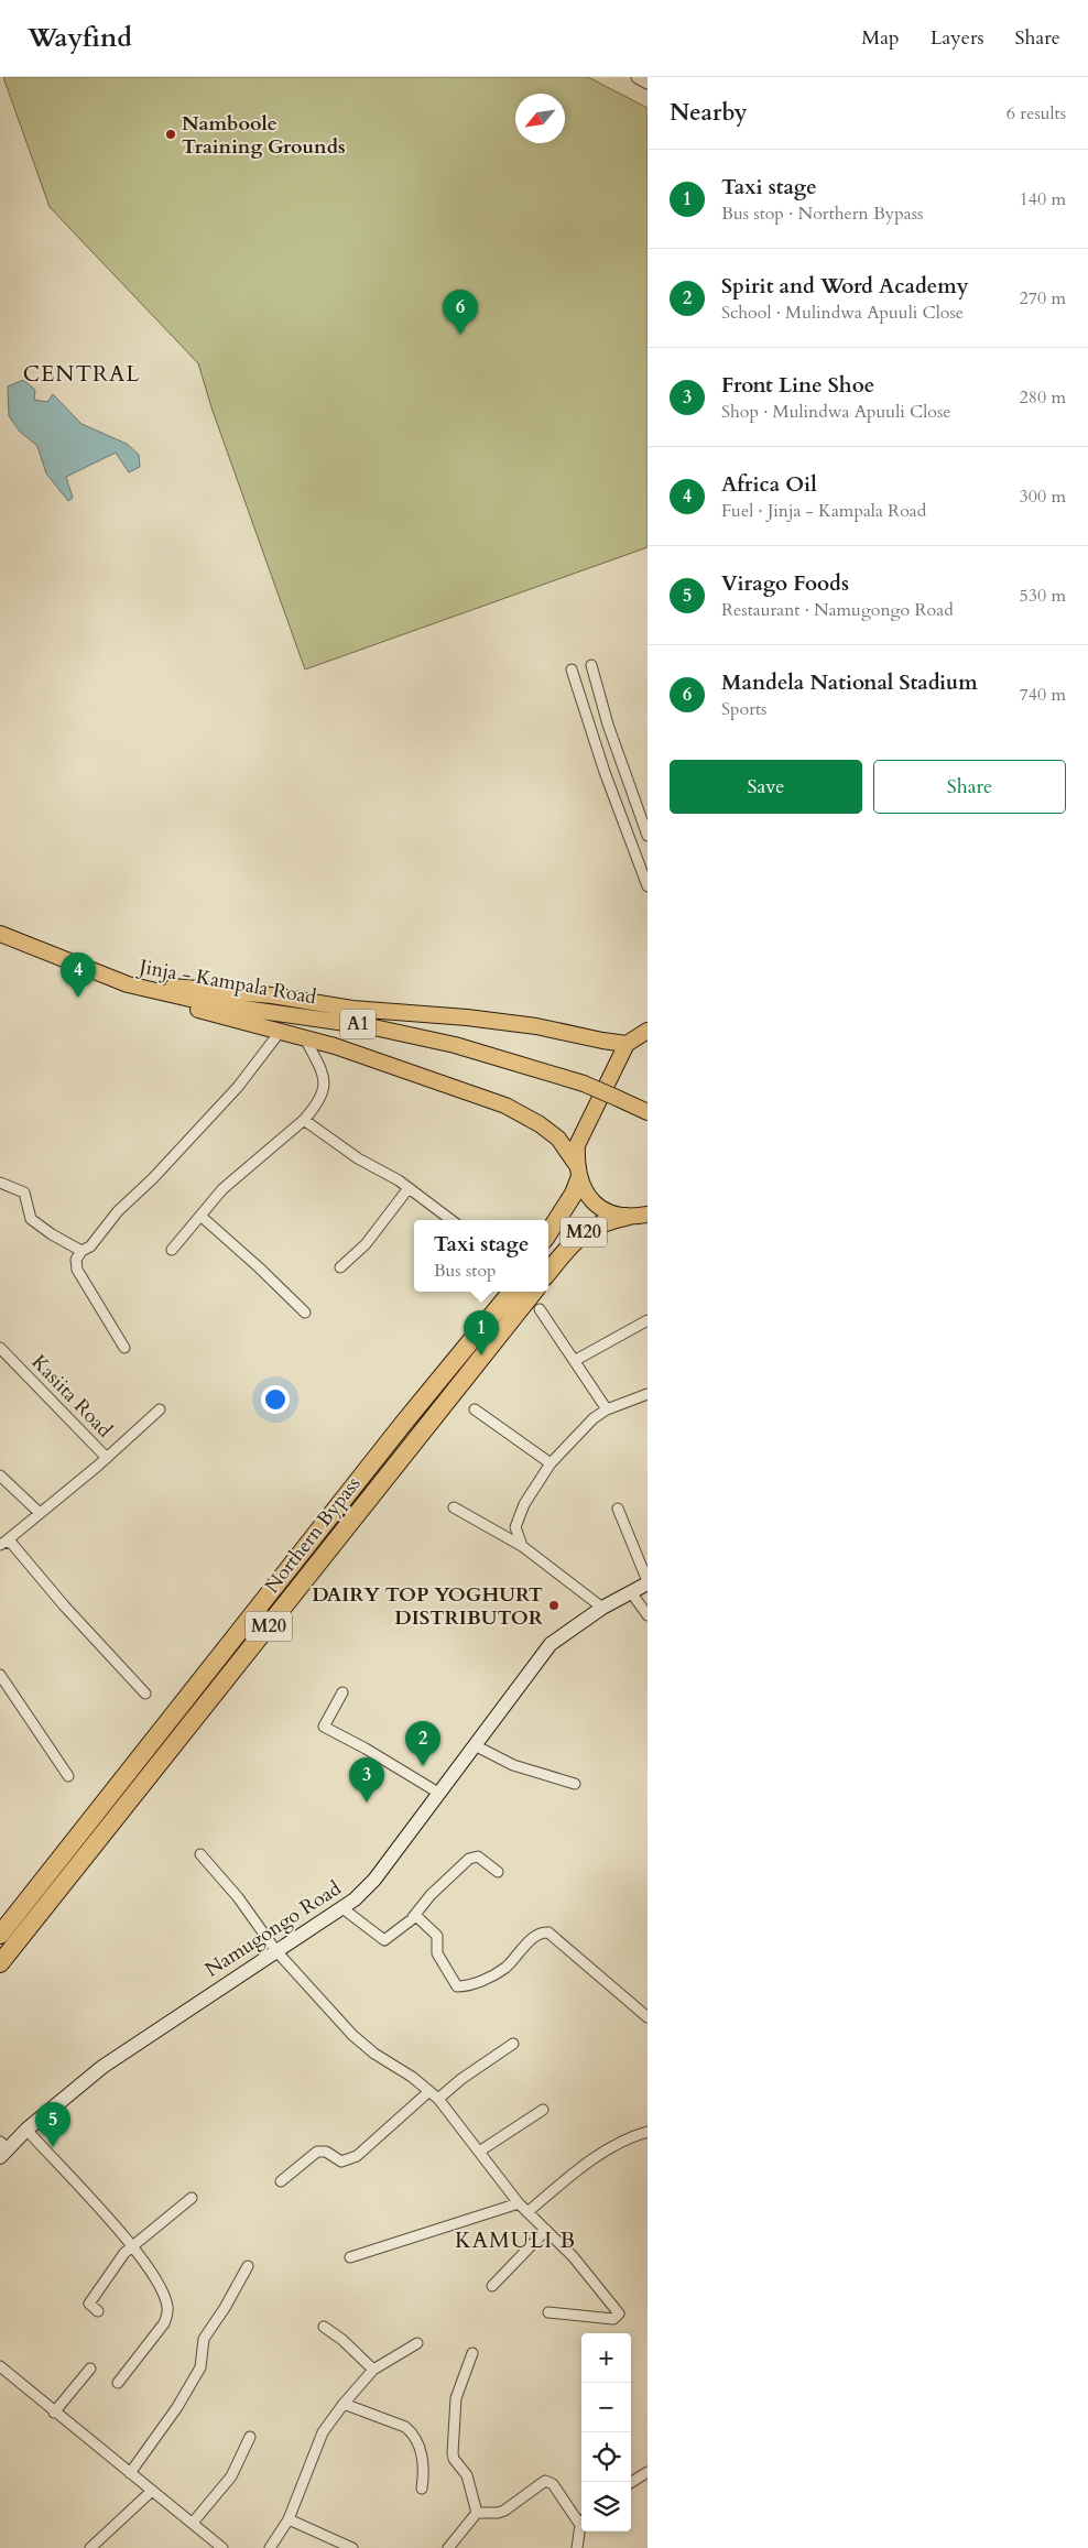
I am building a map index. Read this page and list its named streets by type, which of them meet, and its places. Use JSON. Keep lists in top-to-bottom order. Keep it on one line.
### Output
{"streets":{"highway":["Jinja - Kampala Road","A1","M20","Northern Bypass"],"main road":["Namugongo Road"],"street":["Kasiita Road"]},"districts":["CENTRAL","KAMULI B"],"places":["Namboole Training Grounds","DAIRY TOP YOGHURT DISTRIBUTOR"],"north":"bottom left","page":{"header":"Wayfind","nav":["Map","Layers","Share"],"heading":["Nearby","6 results"],"list":[{"mark":"1","name":"Taxi stage","note":"Bus stop · Northern Bypass","value":"140 m"},{"mark":"2","name":"Spirit and Word Academy","note":"School · Mulindwa Apuuli Close","value":"270 m"},{"mark":"3","name":"Front Line Shoe","note":"Shop · Mulindwa Apuuli Close","value":"280 m"},{"mark":"4","name":"Africa Oil","note":"Fuel · Jinja - Kampala Road","value":"300 m"},{"mark":"5","name":"Virago Foods","note":"Restaurant · Namugongo Road","value":"530 m"},{"mark":"6","name":"Mandela National Stadium","note":"Sports","value":"740 m"}],"pins":["6","4","1","2","3","5"],"buttons":["Save","Share"],"popup":["Taxi stage","Bus stop"],"map_buttons":["+","−"]}}
